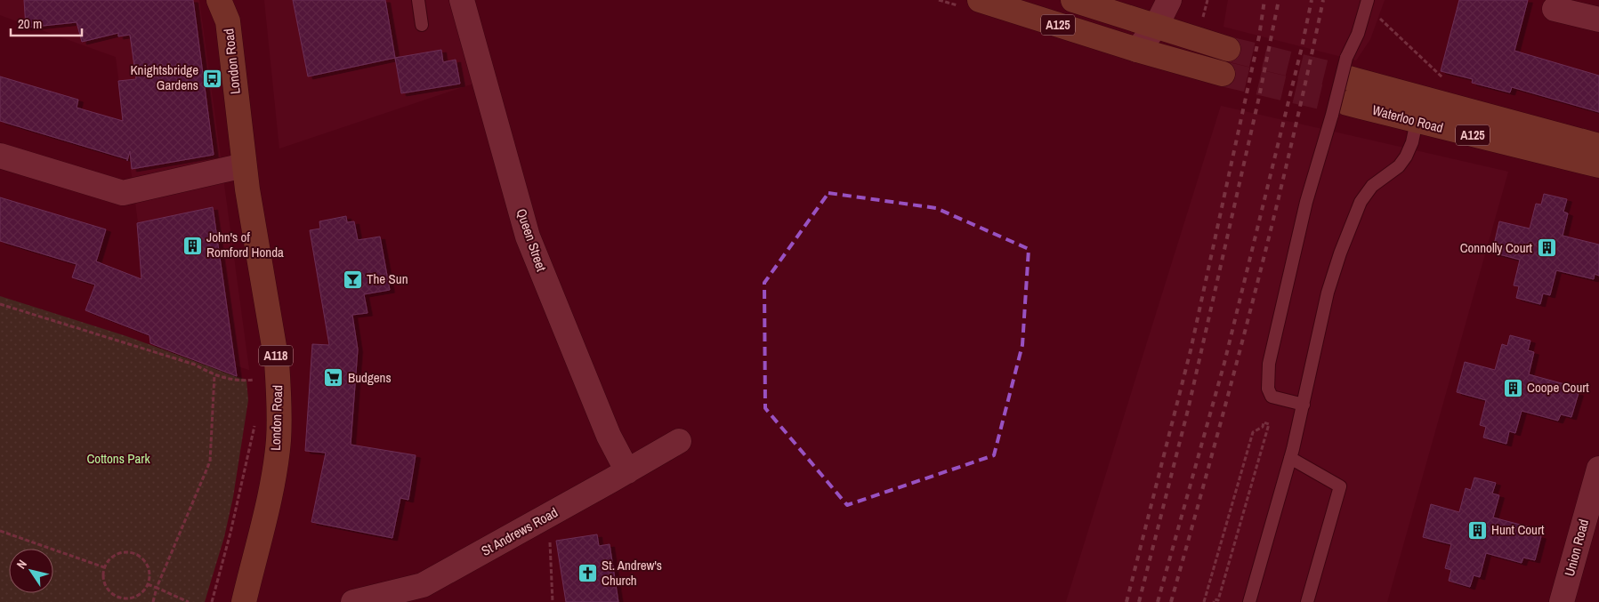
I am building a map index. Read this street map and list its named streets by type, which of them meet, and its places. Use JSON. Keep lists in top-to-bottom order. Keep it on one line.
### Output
{"streets":{"main road":["A125","London Road","Waterloo Road","A118"],"street":["Queen Street","St Andrews Road","Union Road"]},"crossings":[["Queen Street","St Andrews Road"]],"parks":["Cottons Park"],"places":{"bus stop":["Knightsbridge Gardens"],"building":["John's of Romford Honda","Connolly Court","Coope Court","Hunt Court"],"bar":["The Sun"],"supermarket":["Budgens"],"church":["St. Andrew's Church"]},"scale_bar":"20 m","north":"top left"}
